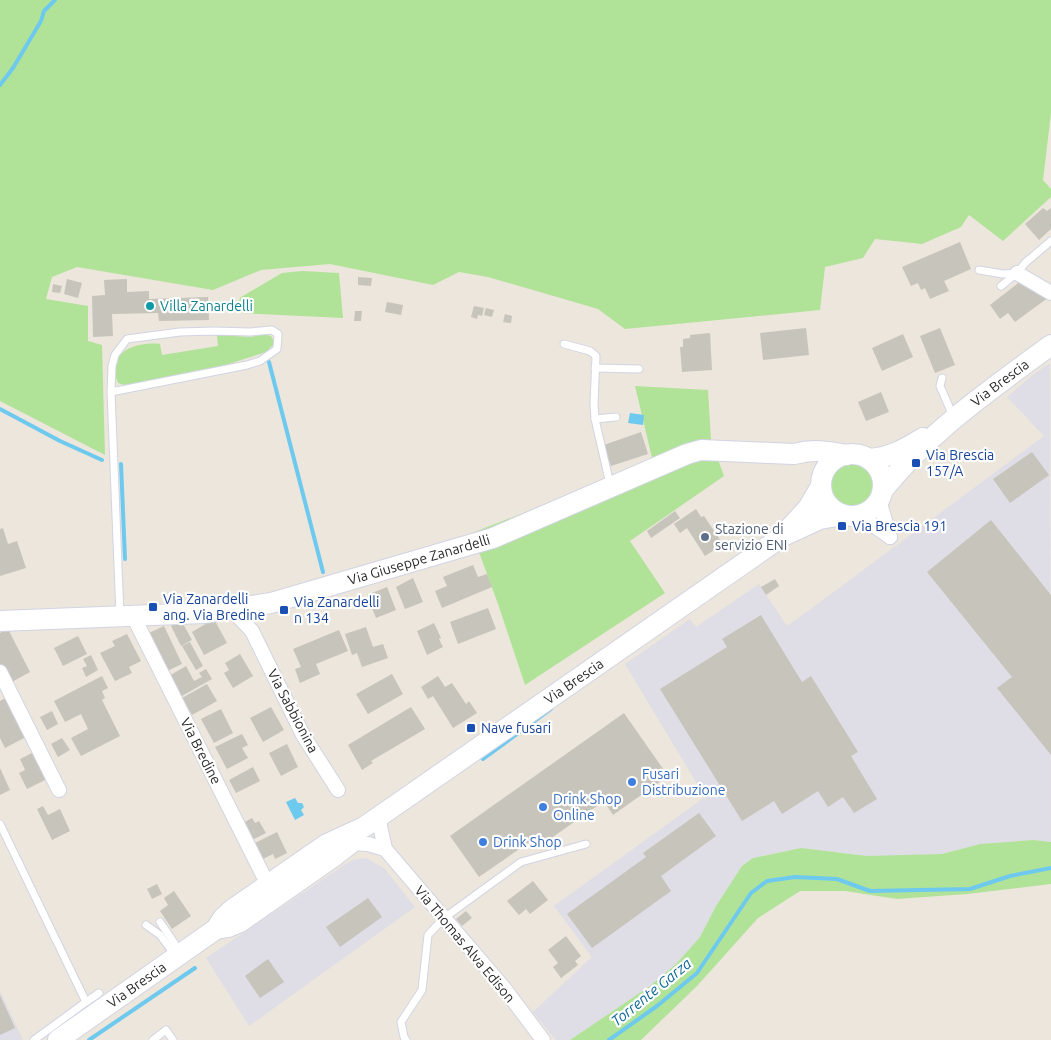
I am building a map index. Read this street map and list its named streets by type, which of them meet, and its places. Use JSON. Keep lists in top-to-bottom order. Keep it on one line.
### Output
{"streets":{"main road":["Via Brescia","Via Giuseppe Zanardelli"],"street":["Via Sabbionina","Via Bredine","Via Thomas Alva Edison"]},"crossings":[["Via Brescia","Via Giuseppe Zanardelli"],["Via Brescia","Via Bredine"],["Via Brescia","Via Thomas Alva Edison"],["Via Giuseppe Zanardelli","Via Sabbionina"],["Via Giuseppe Zanardelli","Via Bredine"]],"water":["Torrente Garza"],"places":{"other":["Villa Zanardelli","Stazione di servizio ENI","Fusari Distribuzione","Drink Shop Online","Drink Shop"],"transit":["Via Brescia 157/A","Via Brescia 191","Via Zanardelli ang. Via Bredine","Via Zanardelli n 134","Nave fusari"]}}
